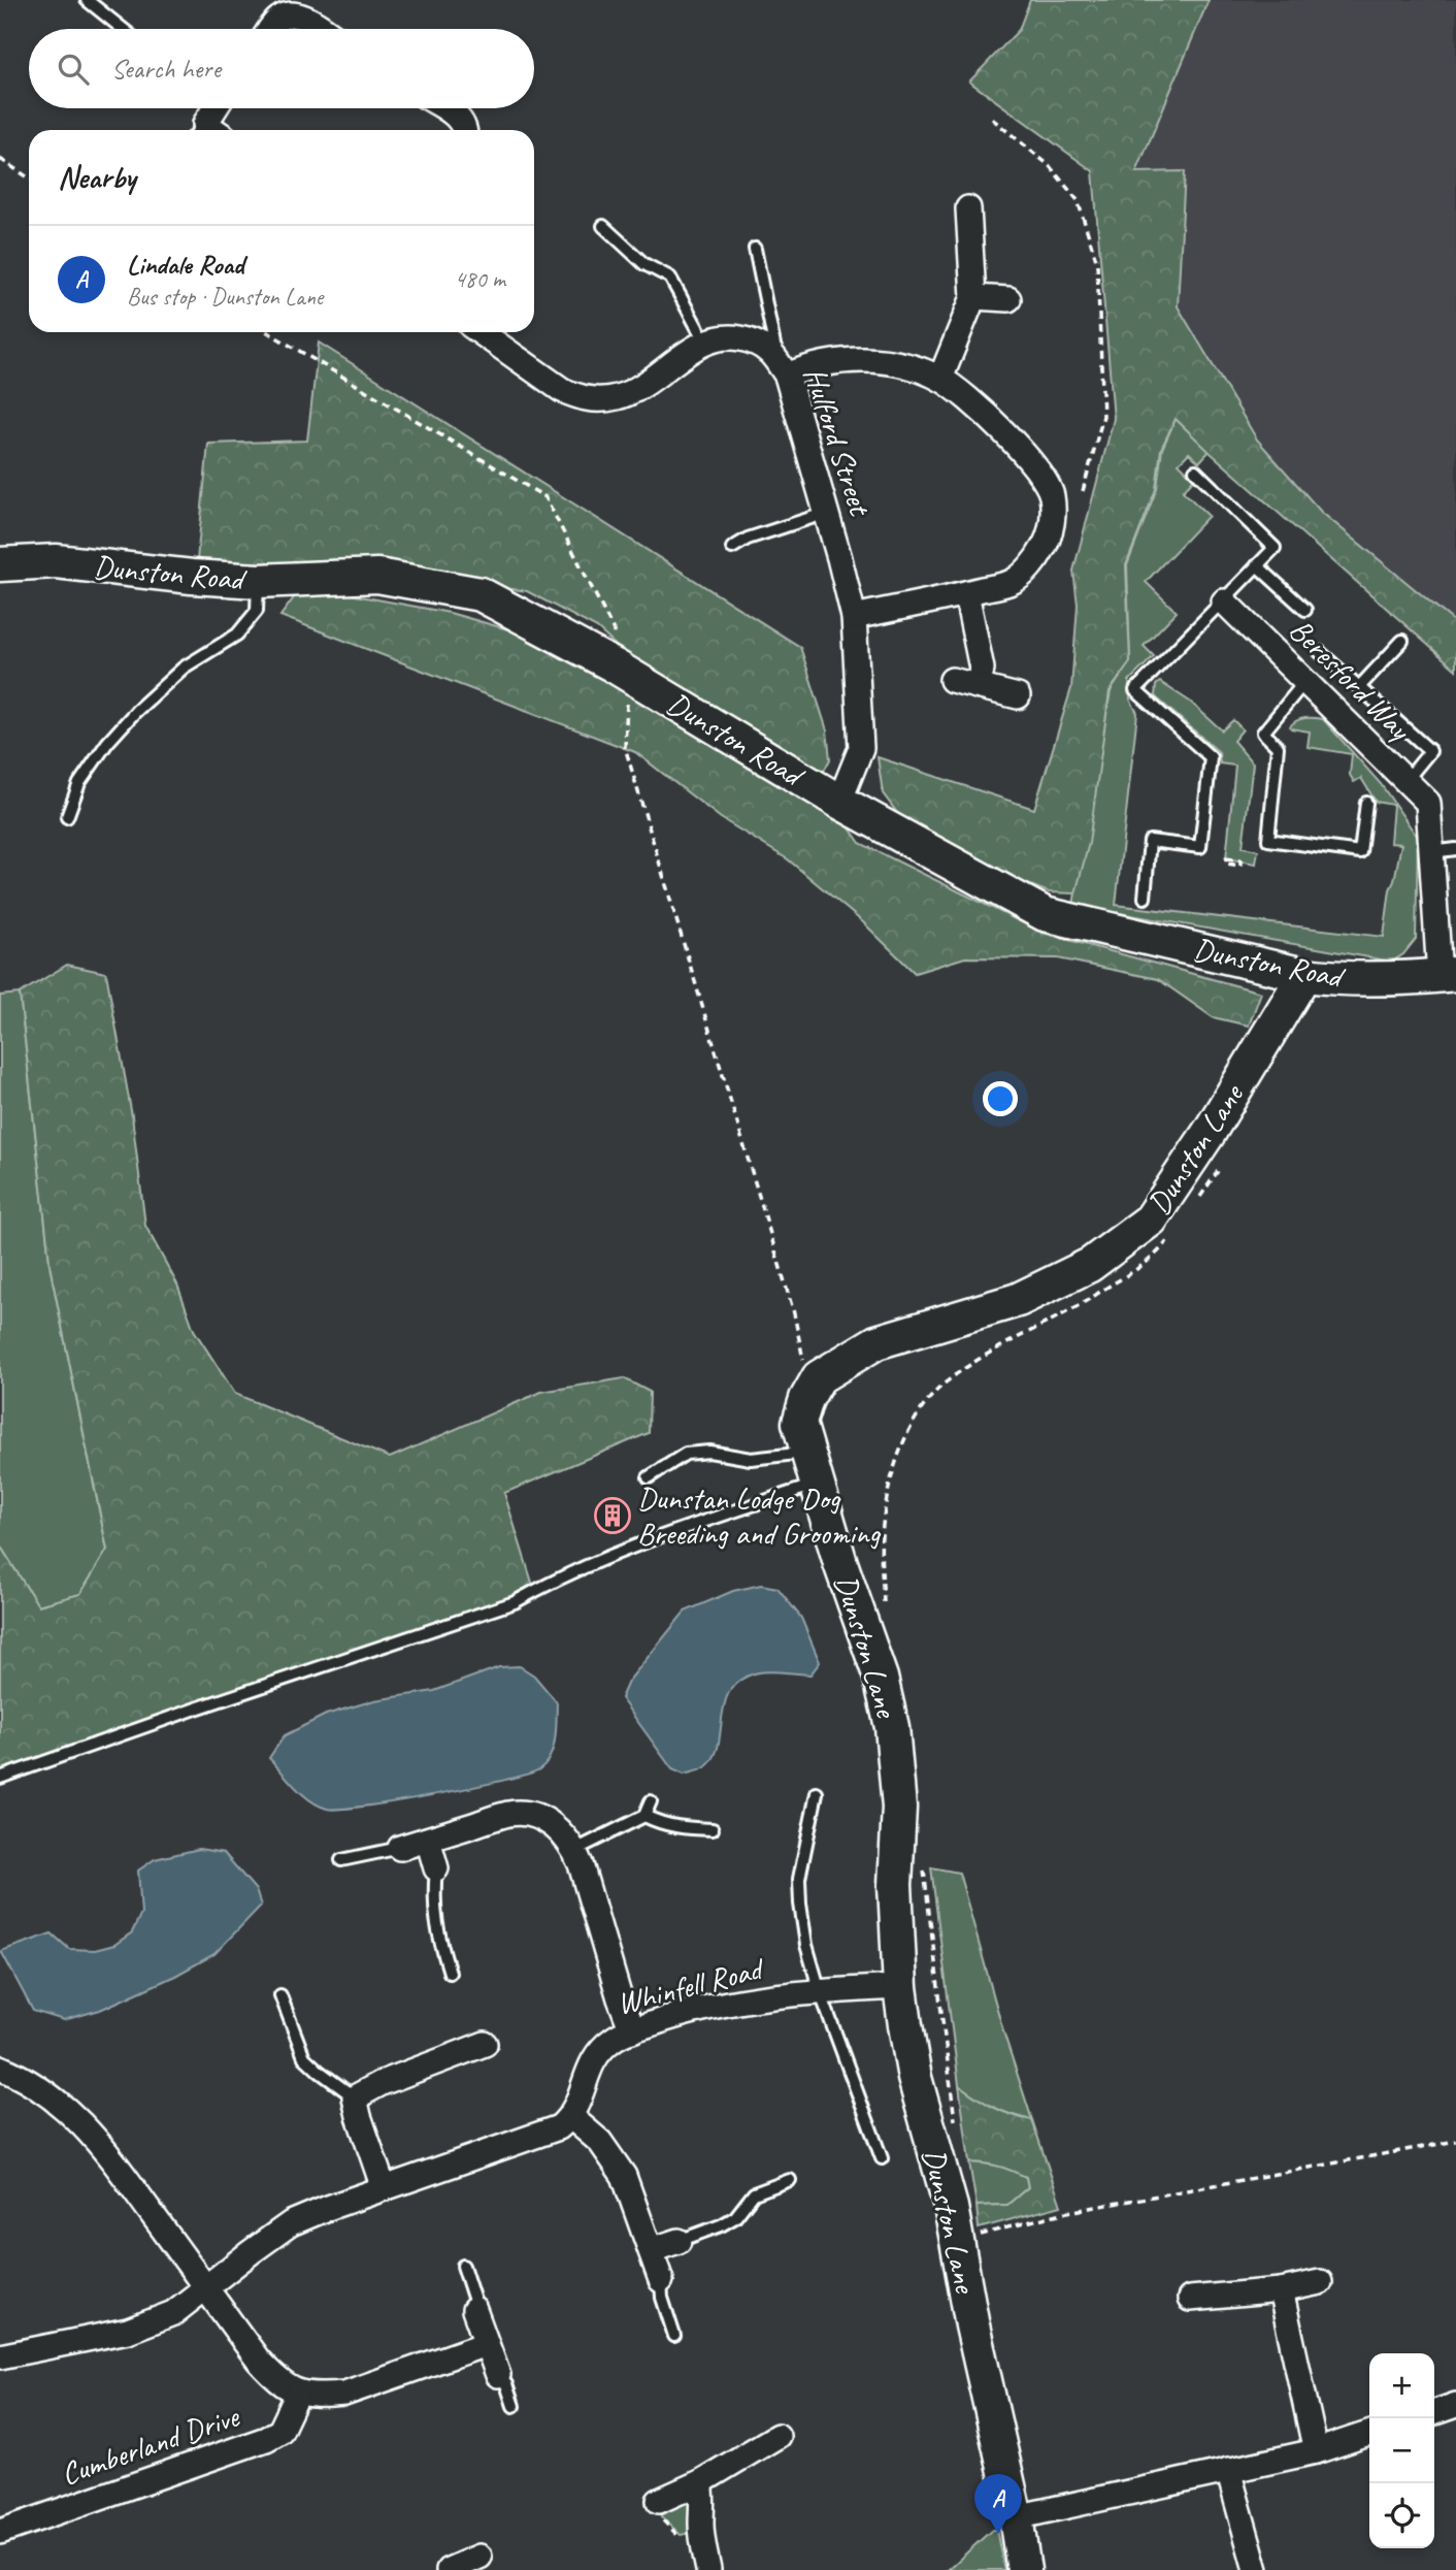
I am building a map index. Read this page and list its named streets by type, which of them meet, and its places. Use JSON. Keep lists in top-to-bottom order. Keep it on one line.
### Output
{"streets":{"street":["Hulford Street","Dunston Road","Beresford Way","Dunston Lane","Whinfell Road","Cumberland Drive"]},"crossings":[["Hulford Street","Dunston Road"],["Dunston Road","Beresford Way"],["Dunston Road","Dunston Lane"],["Dunston Lane","Whinfell Road"]],"places":{"building":["Dunstan Lodge Dog Breeding and Grooming"]},"page":{"search":"Search here","heading":"Nearby","list":[{"mark":"A","name":"Lindale Road","note":"Bus stop · Dunston Lane","value":"480 m"}],"map_buttons":["+","−"],"pins":"A"}}
